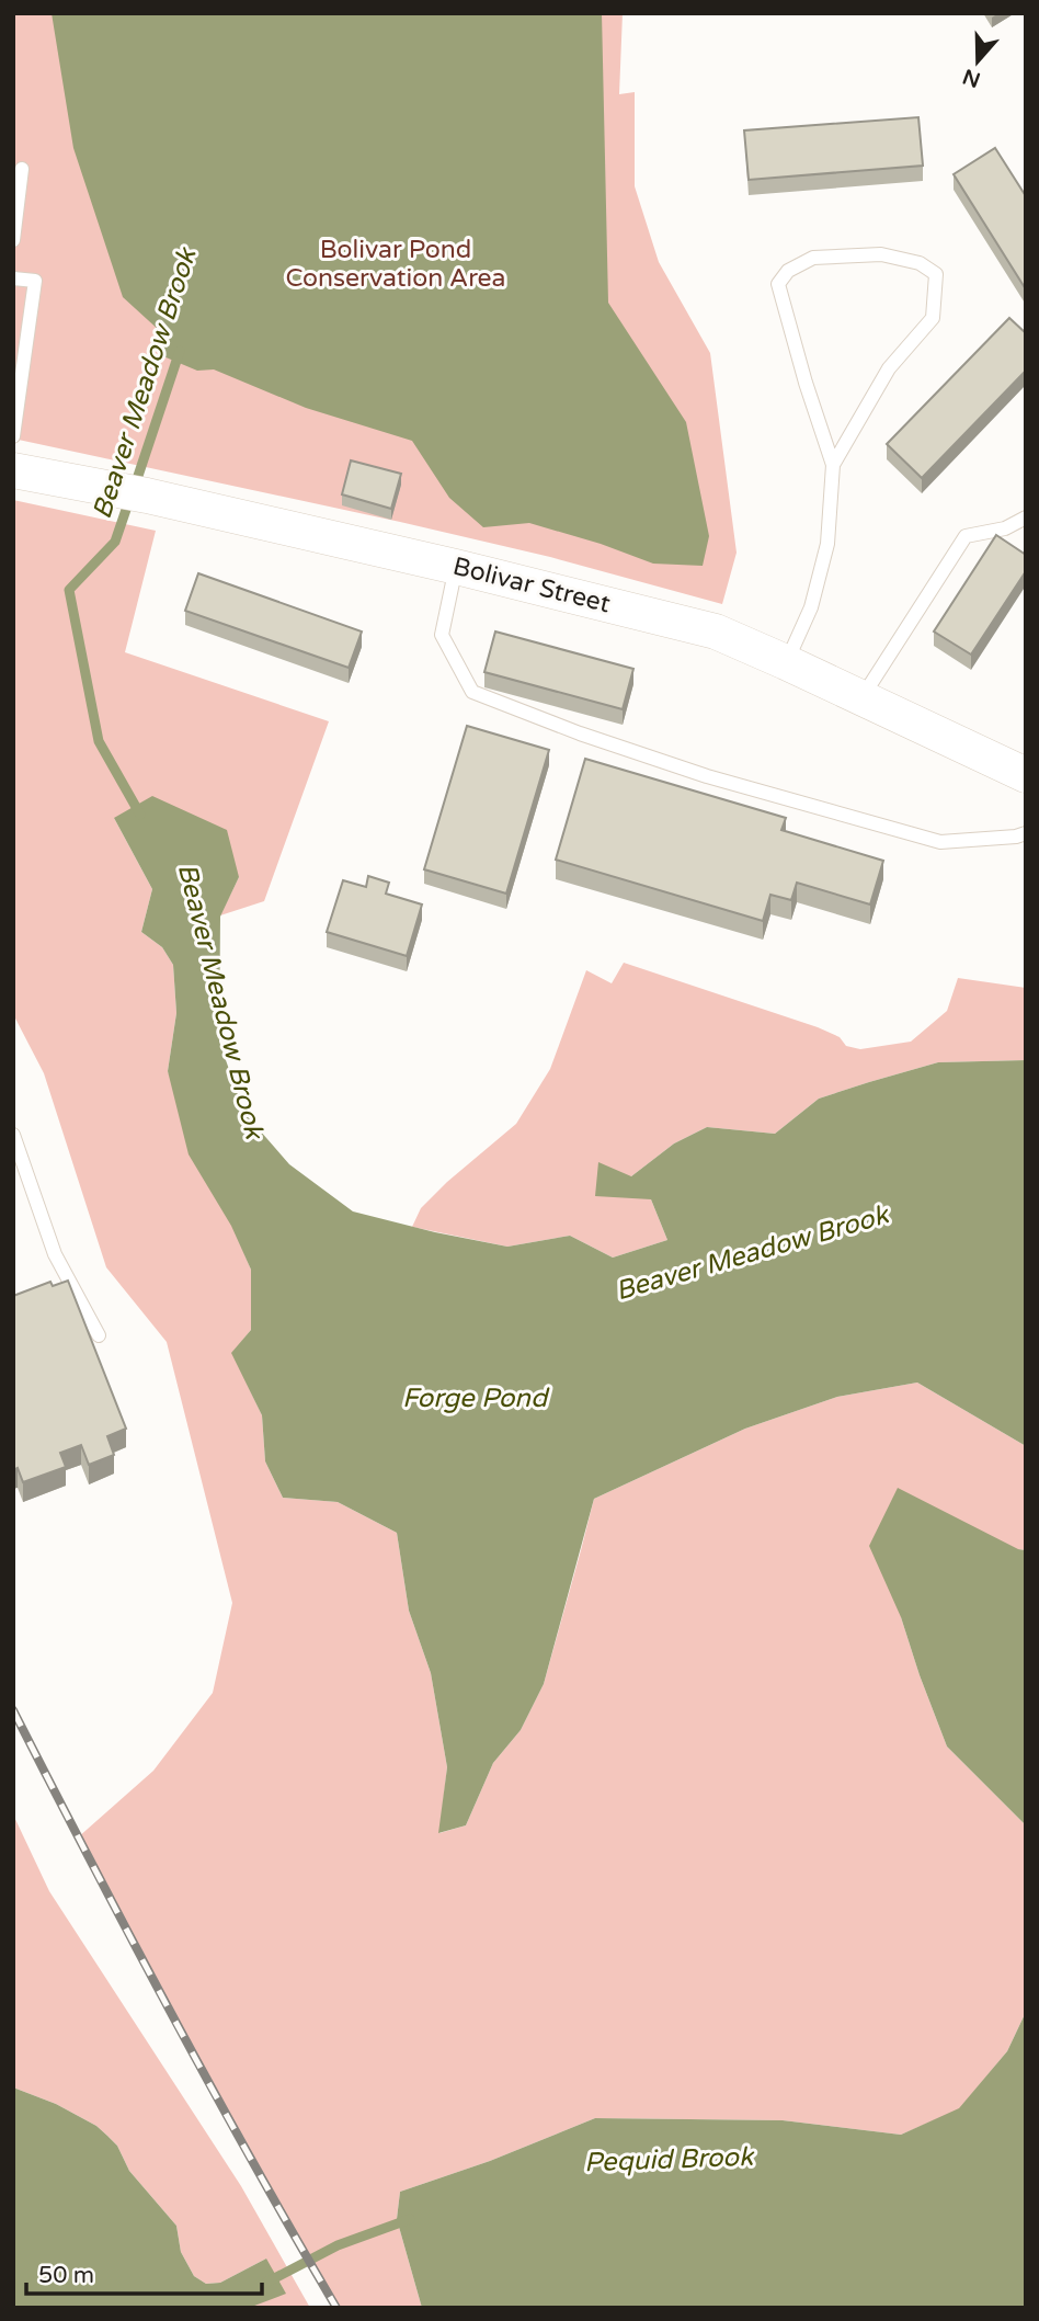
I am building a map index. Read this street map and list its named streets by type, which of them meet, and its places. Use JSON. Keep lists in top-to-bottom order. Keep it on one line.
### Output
{"streets":{"street":["Bolivar Street"]},"water":["Beaver Meadow Brook","Forge Pond","Pequid Brook"],"parks":["Bolivar Pond Conservation Area"],"scale_bar":"50 m","north":"bottom"}
